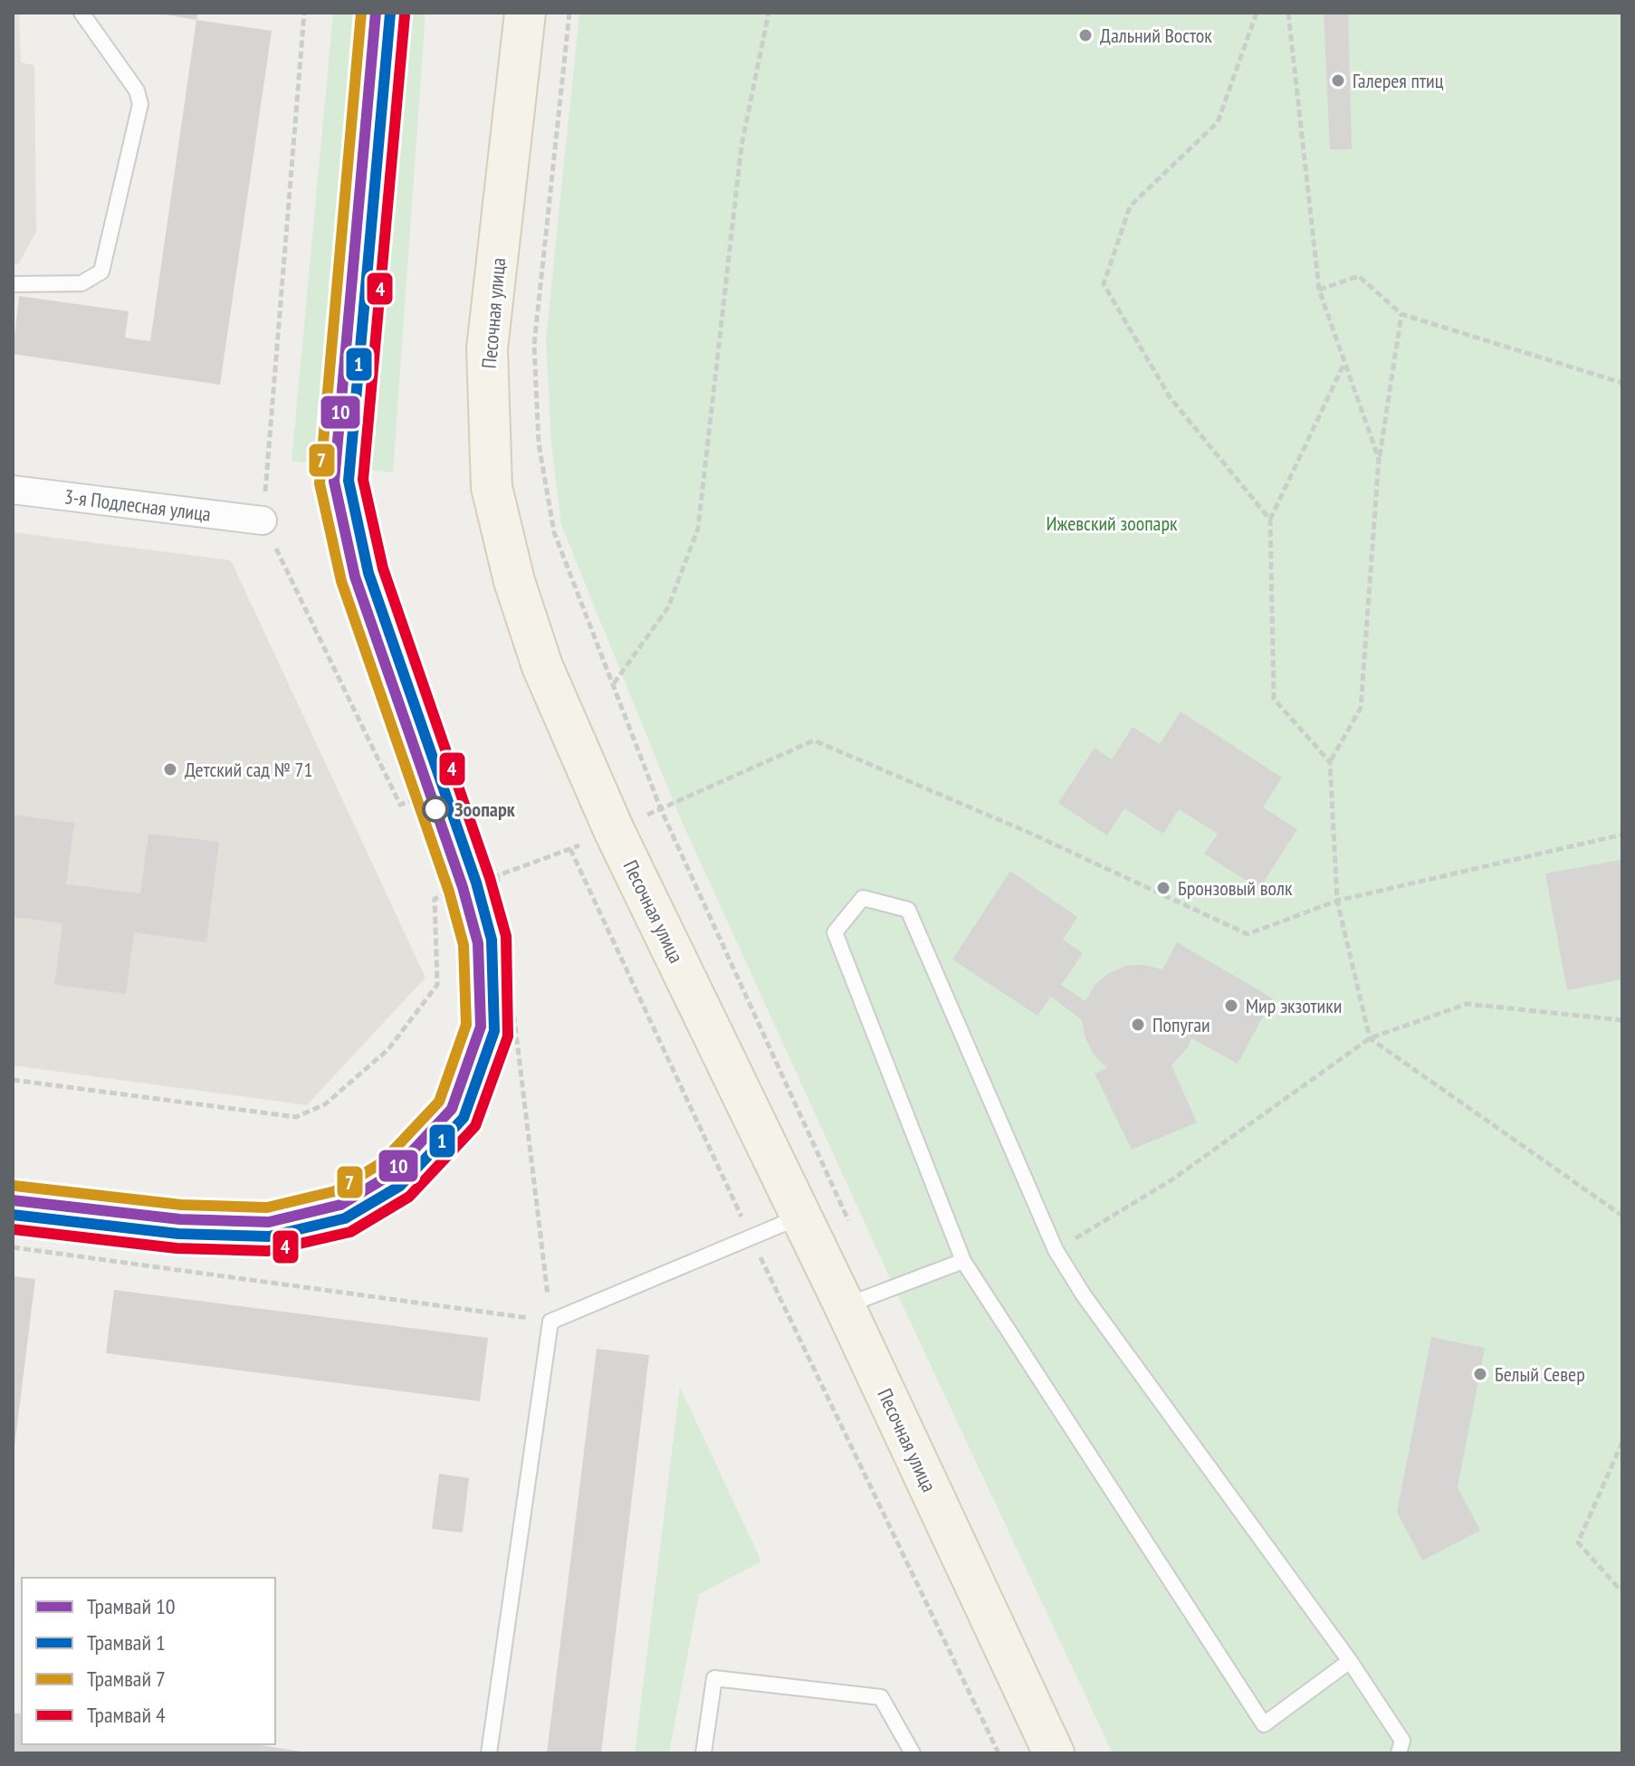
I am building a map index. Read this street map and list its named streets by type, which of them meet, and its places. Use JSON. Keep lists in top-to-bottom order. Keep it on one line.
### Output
{"streets":{"main road":["Песочная улица"],"street":["3-я Подлесная улица"]},"parks":["Ижевский зоопарк"],"places":["Дальний Восток","Галерея птиц","Детский сад № 71","Зоопарк","Бронзовый волк","Мир экзотики","Попугаи","Белый Север"],"lines":["tram line 10","tram line 7","tram line 1","tram line 4"],"legend":["Трамвай 10","Трамвай 1","Трамвай 7","Трамвай 4"]}
